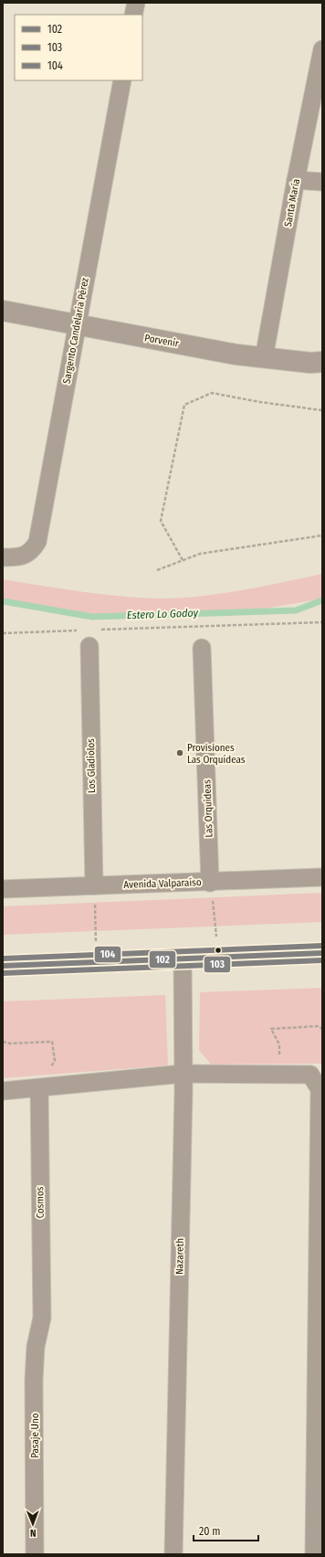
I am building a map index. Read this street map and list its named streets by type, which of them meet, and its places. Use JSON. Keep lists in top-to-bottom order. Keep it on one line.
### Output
{"streets":{"street":["Santa María","Sargento Candelaria Pérez","Porvenir","Los Gladiolos","Las Orquídeas","Avenida Valparaíso","Cosmos","Nazareth","Pasaje Uno"]},"crossings":[["Santa María","Porvenir"],["Sargento Candelaria Pérez","Porvenir"],["Los Gladiolos","Avenida Valparaíso"],["Las Orquídeas","Avenida Valparaíso"],["Cosmos","Pasaje Uno"]],"water":["Estero Lo Godoy"],"places":["Provisiones Las Orquídeas"],"lines":["transit line 104","transit line 102","transit line 103"],"legend":["102","103","104"],"scale_bar":"20 m","north":"bottom"}
